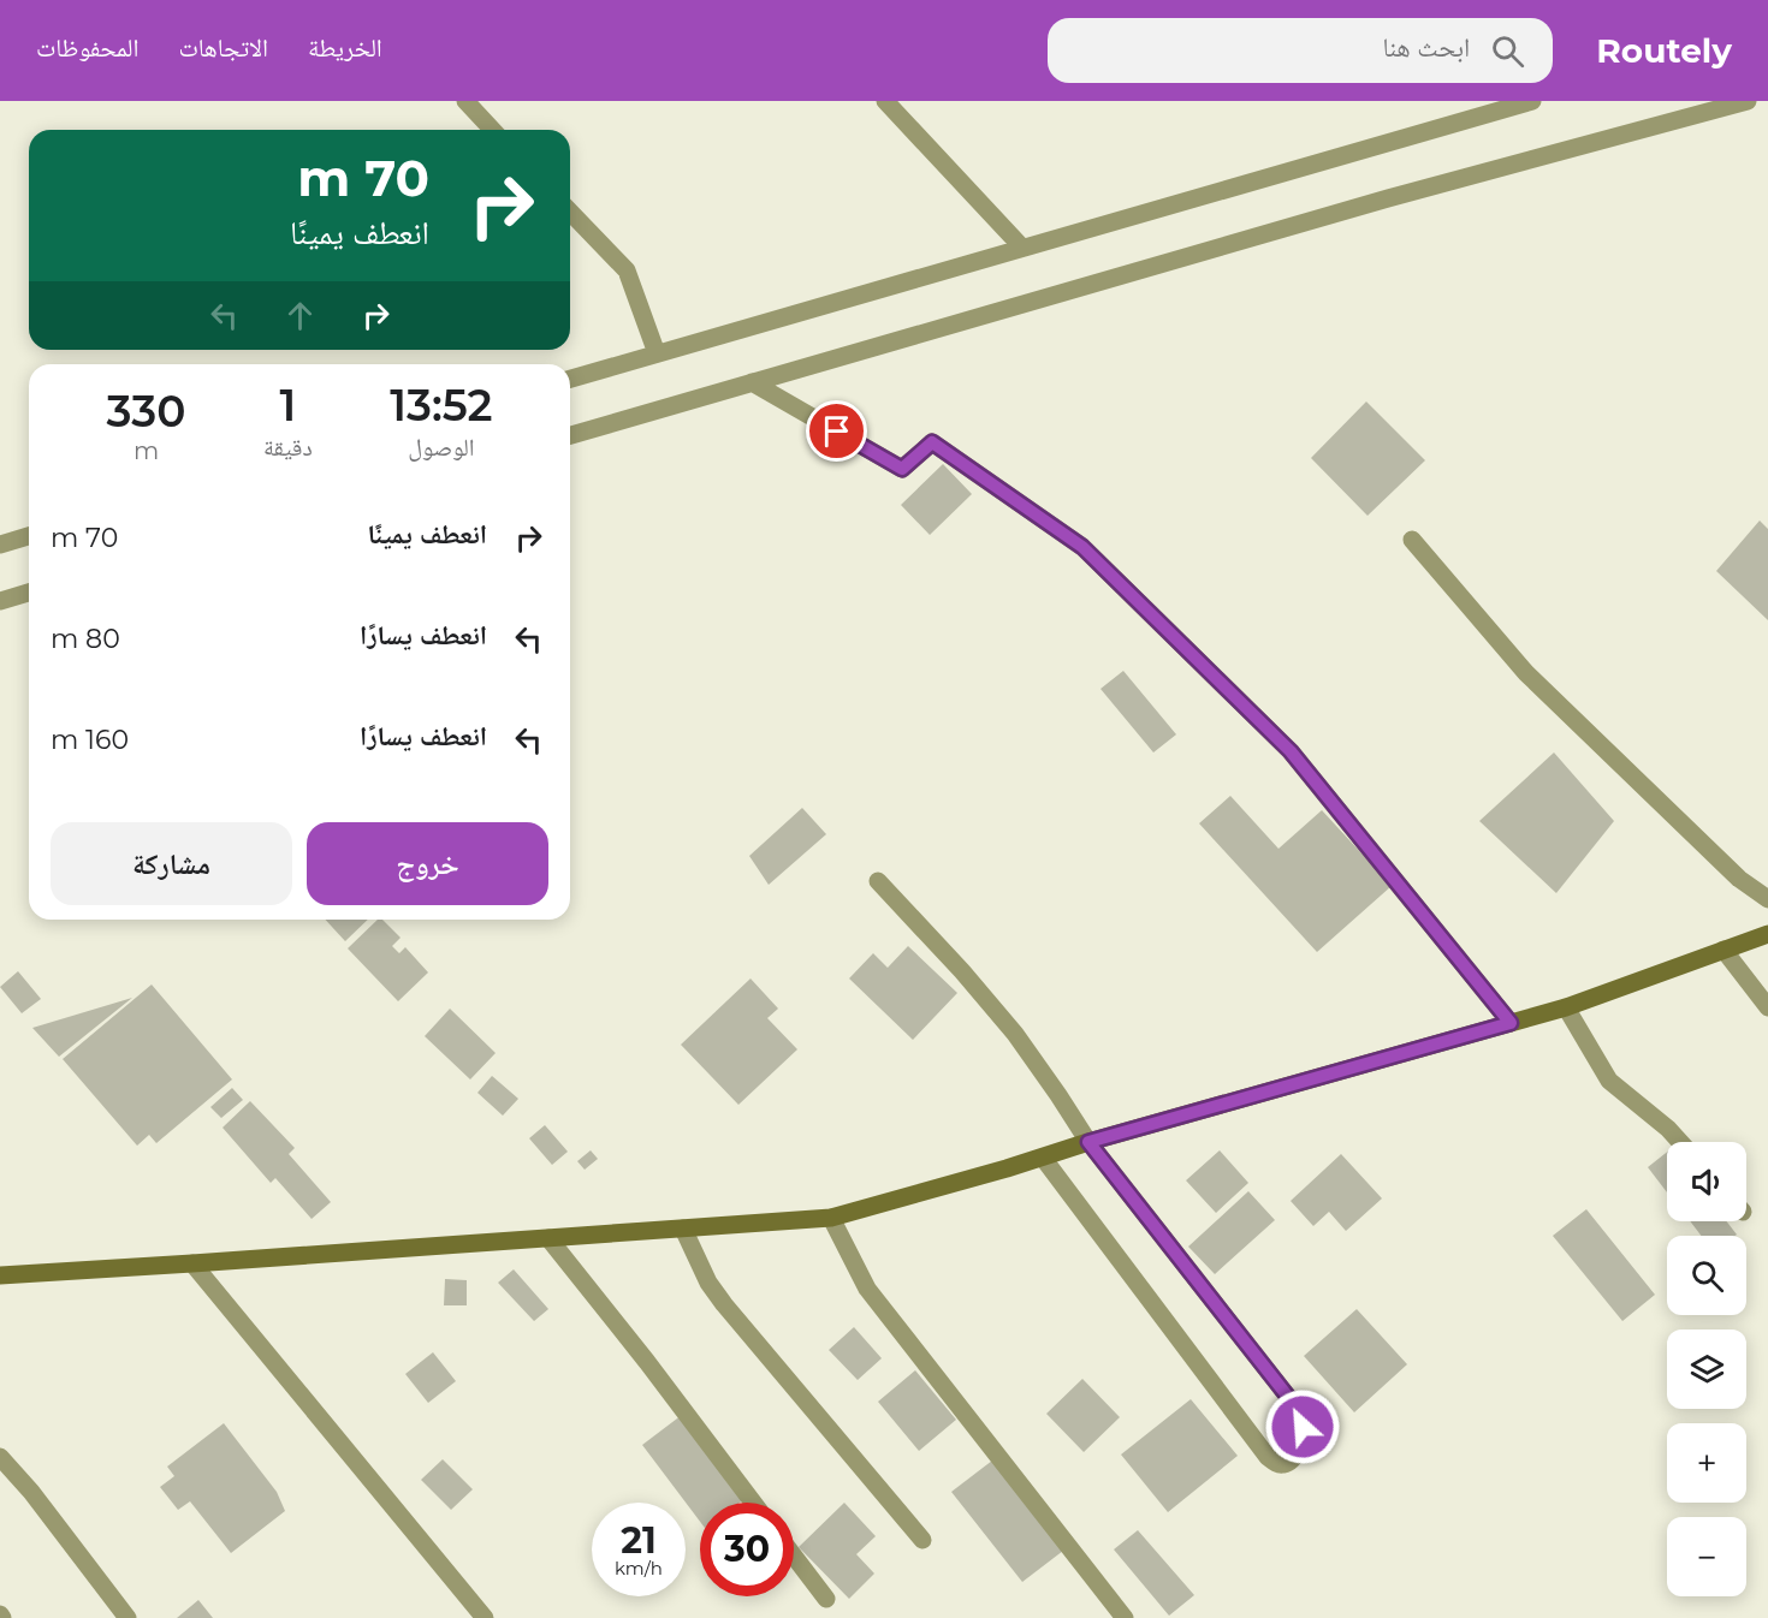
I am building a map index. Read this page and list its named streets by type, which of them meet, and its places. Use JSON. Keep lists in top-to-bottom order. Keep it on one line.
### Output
{"page":{"header":"Routely","search":"ابحث هنا","nav":["الخريطة","الاتجاهات","المحفوظات"],"turn":["70 m","انعطف يمينًا"],"eta":["13:52","الوصول","1","دقيقة","330","m"],"list":[{"name":"انعطف يمينًا","value":"70 m"},{"name":"انعطف يسارًا","value":"80 m"},{"name":"انعطف يسارًا","value":"160 m"}],"buttons":["خروج","مشاركة"],"map_buttons":["+","−"],"speed":"21 km/h","limit":"30"}}
